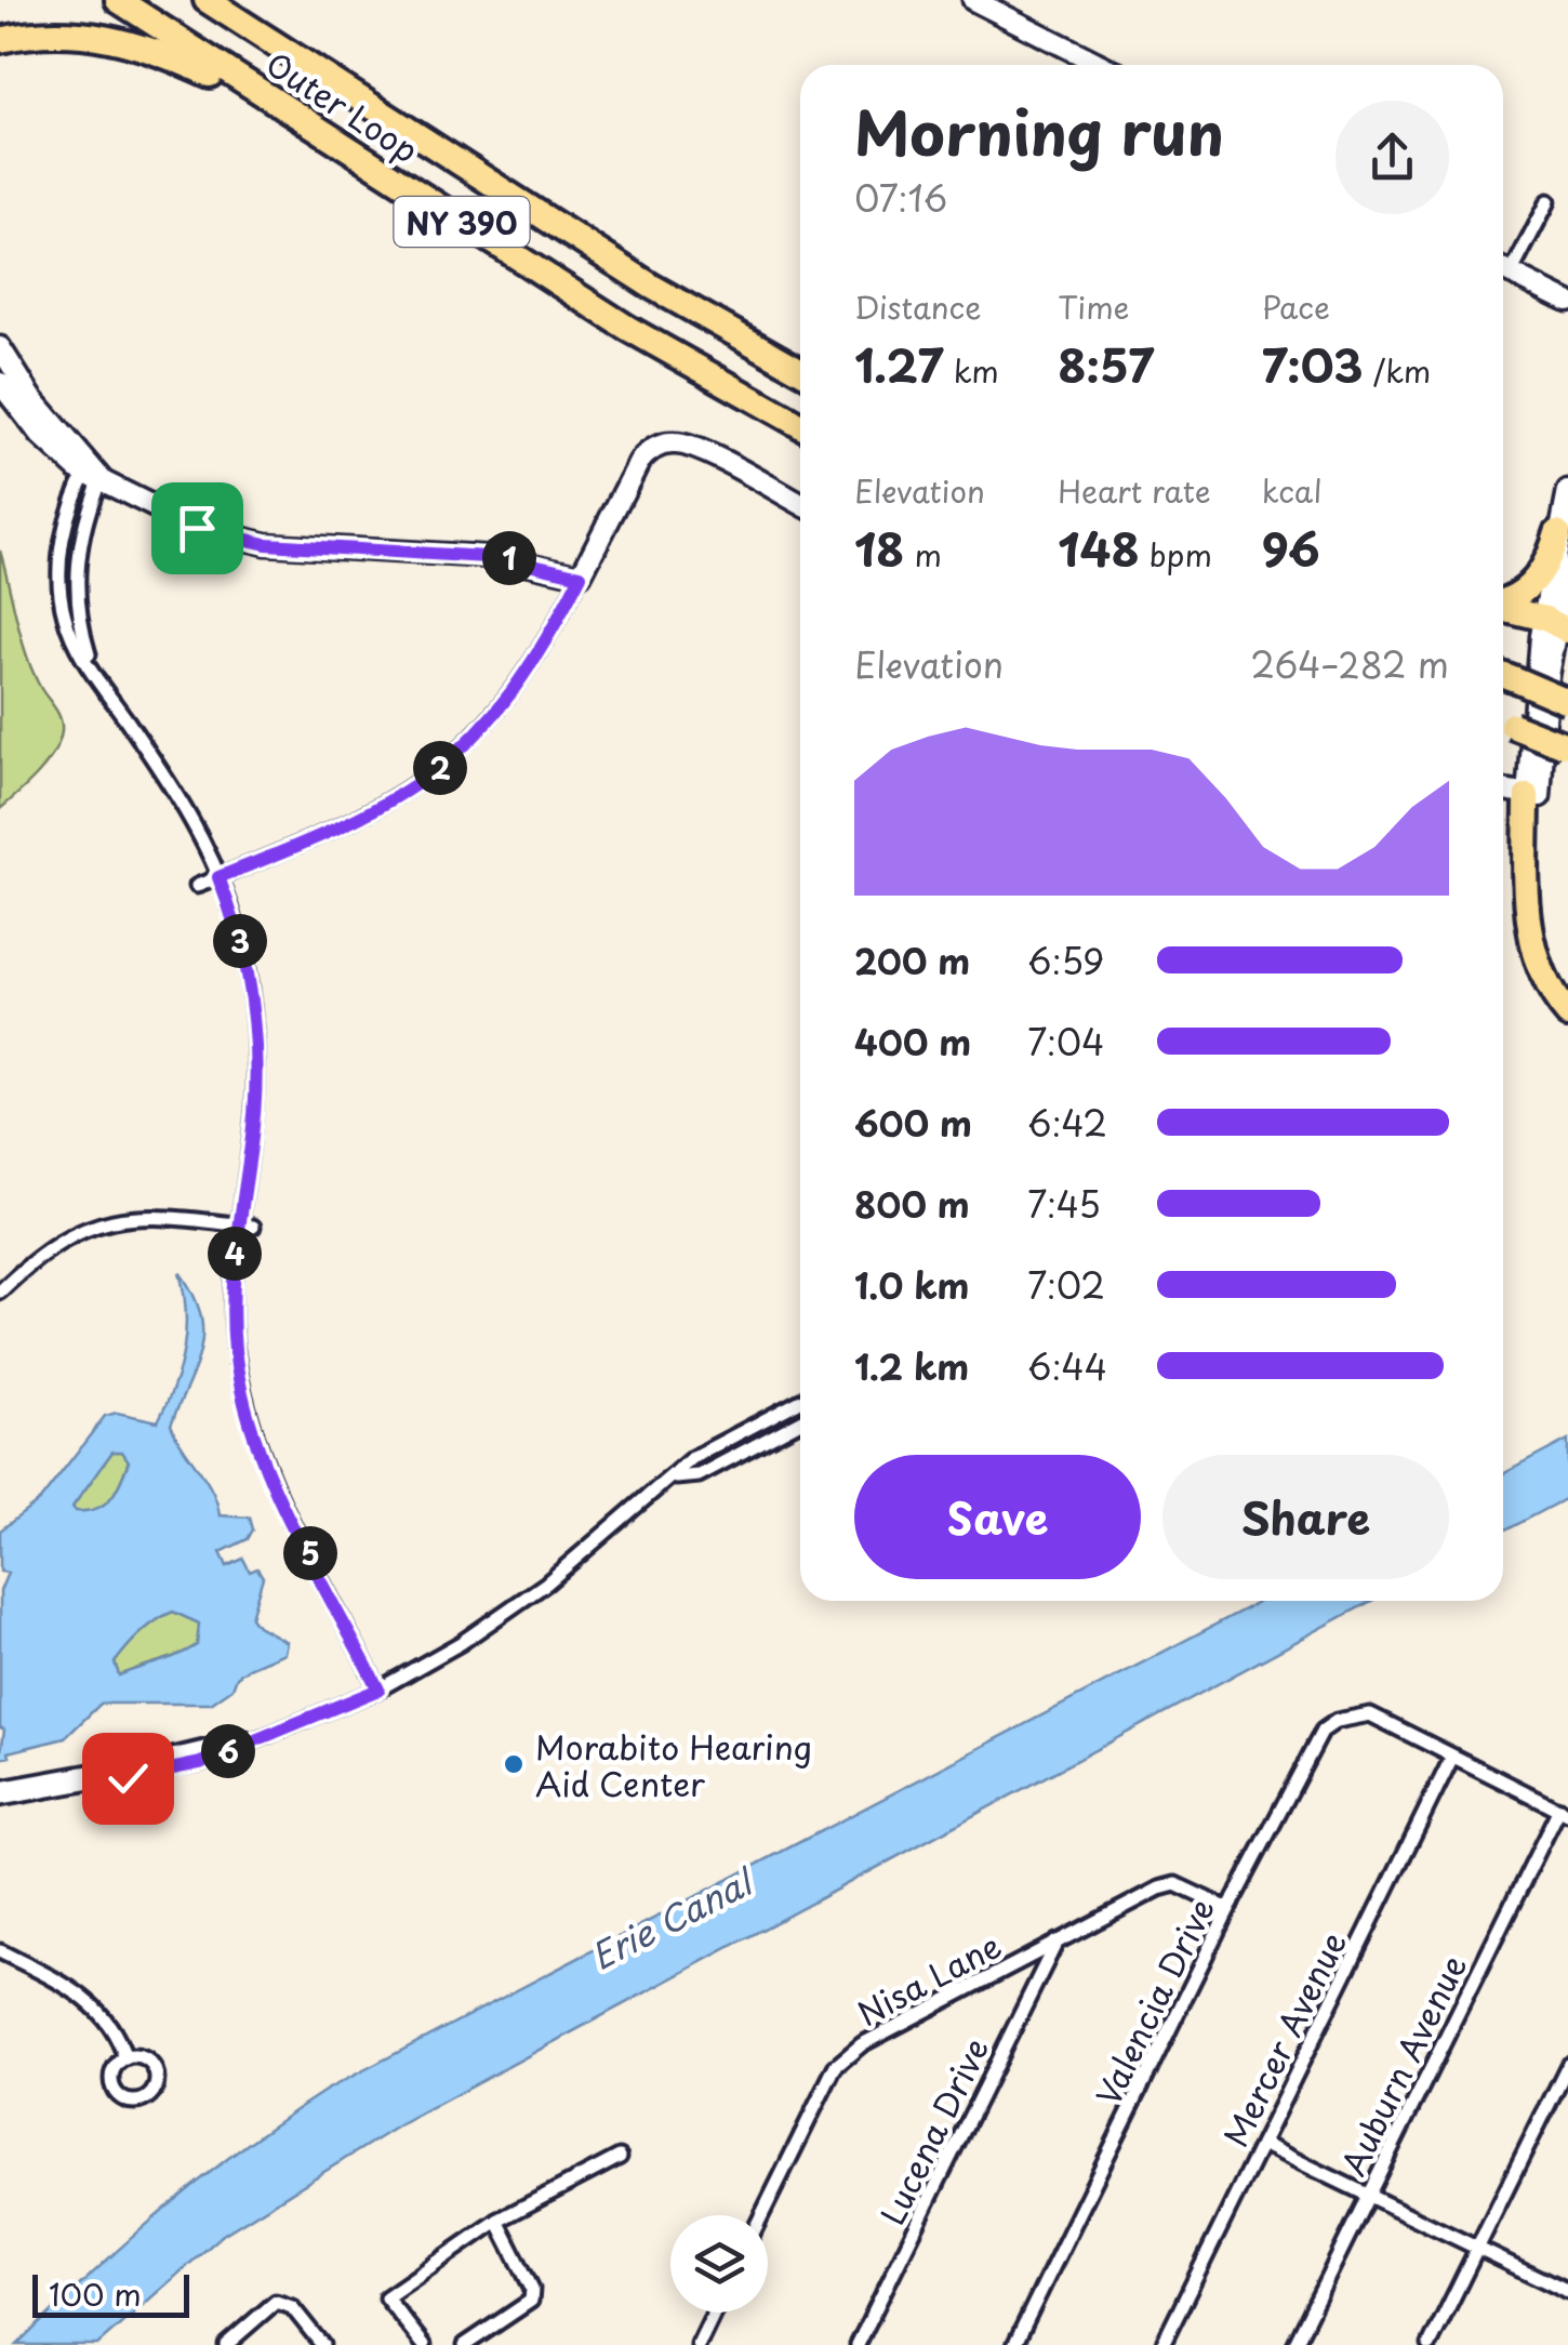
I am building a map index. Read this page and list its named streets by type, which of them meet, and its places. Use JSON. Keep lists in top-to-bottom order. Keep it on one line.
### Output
{"streets":{"highway":["Outer Loop","NY 390"],"street":["Nisa Lane","Valencia Drive","Mercer Avenue","Auburn Avenue","Lucena Drive"]},"crossings":[["Nisa Lane","Valencia Drive"],["Nisa Lane","Lucena Drive"],["Valencia Drive","Mercer Avenue"]],"water":["Erie Canal"],"places":["Morabito Hearing Aid Center"],"scale_bar":"100 m","page":{"heading":["Morning run","07:16"],"stats":[["Distance","1.27 km"],["Time","8:57"],["Pace","7:03 /km"],["Elevation","18 m"],["Heart rate","148 bpm"],["kcal","96"]],"pins":["1","2","3","4","5","6"],"chart":["Elevation","264–282 m"],"list":[{"name":"200 m","note":"6:59"},{"name":"400 m","note":"7:04"},{"name":"600 m","note":"6:42"},{"name":"800 m","note":"7:45"},{"name":"1.0 km","note":"7:02"},{"name":"1.2 km","note":"6:44"}],"buttons":["Save","Share"],"scale":"100 m"}}
